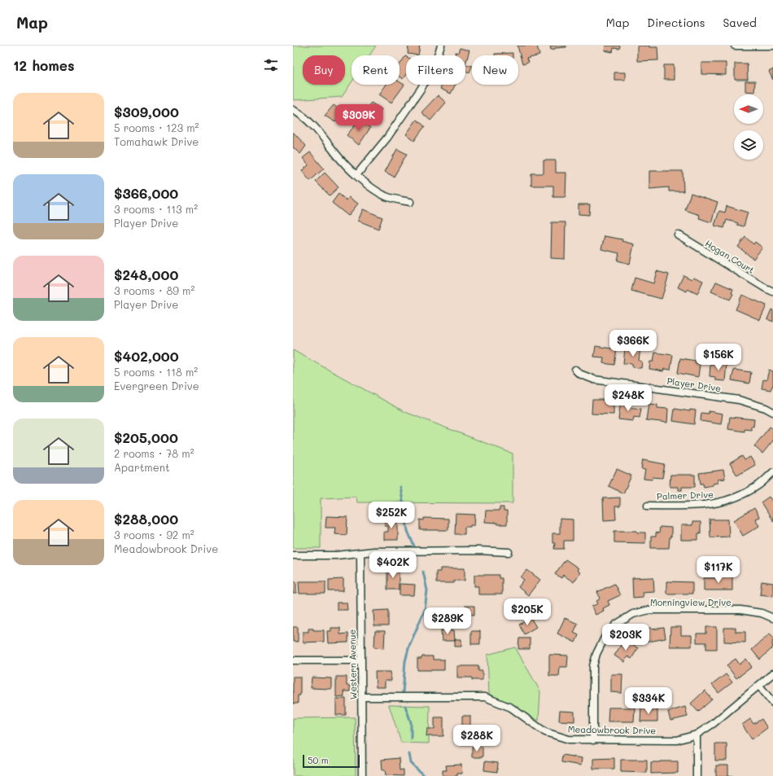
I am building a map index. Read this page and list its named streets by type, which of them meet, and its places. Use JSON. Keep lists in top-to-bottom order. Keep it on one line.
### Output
{"streets":{"street":["Hogan Court","Player Drive","Palmer Drive","Morningview Drive","Western Avenue","Meadowbrook Drive"]},"crossings":[["Morningview Drive","Meadowbrook Drive"],["Western Avenue","Meadowbrook Drive"]],"scale_bar":"50 m","north":"left","page":{"header":"Map","nav":["Map","Directions","Saved"],"heading":"12 homes","chip":["Buy","Rent","Filters","New"],"list":[{"name":"$309,000","note":"5 rooms · 123 m² · Tomahawk Drive"},{"name":"$366,000","note":"3 rooms · 113 m² · Player Drive"},{"name":"$248,000","note":"3 rooms · 89 m² · Player Drive"},{"name":"$402,000","note":"5 rooms · 118 m² · Evergreen Drive"},{"name":"$205,000","note":"2 rooms · 78 m² · Apartment"},{"name":"$288,000","note":"3 rooms · 92 m² · Meadowbrook Drive"}],"price":["$309K","$366K","$156K","$248K","$252K","$402K","$117K","$205K","$289K","$203K","$334K","$288K"],"scale":"50 m"}}
